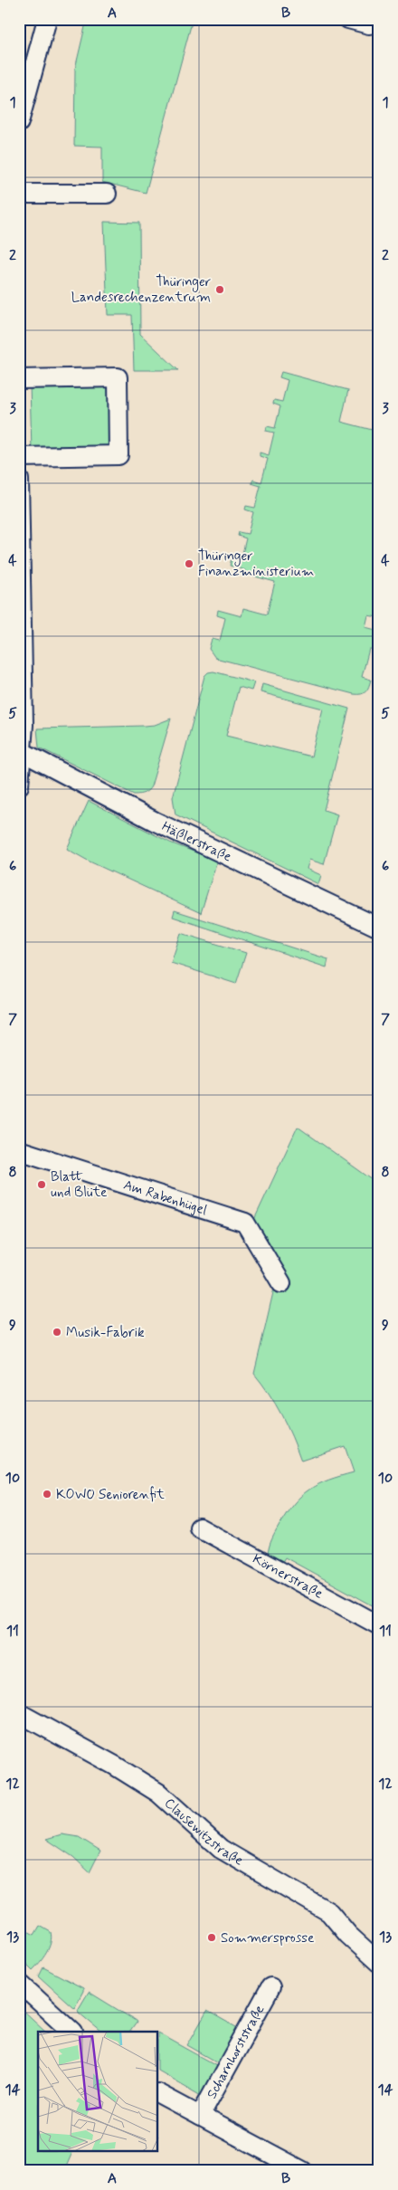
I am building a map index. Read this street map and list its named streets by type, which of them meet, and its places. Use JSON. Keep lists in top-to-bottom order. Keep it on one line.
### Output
{"streets":{"street":["Häßlerstraße","Am Rabenhügel","Körnerstraße","Clausewitzstraße","Scharnhorststraße"]},"places":["Thüringer Landesrechenzentrum","Thüringer Finanzministerium","Blatt und Blüte","Musik-Fabrik","KOWO Seniorenfit","Sommersprosse"],"grid":{"columns":["A","B"],"rows":["1","2","3","4","5","6","7","8","9","10","11","12","13","14"]}}
